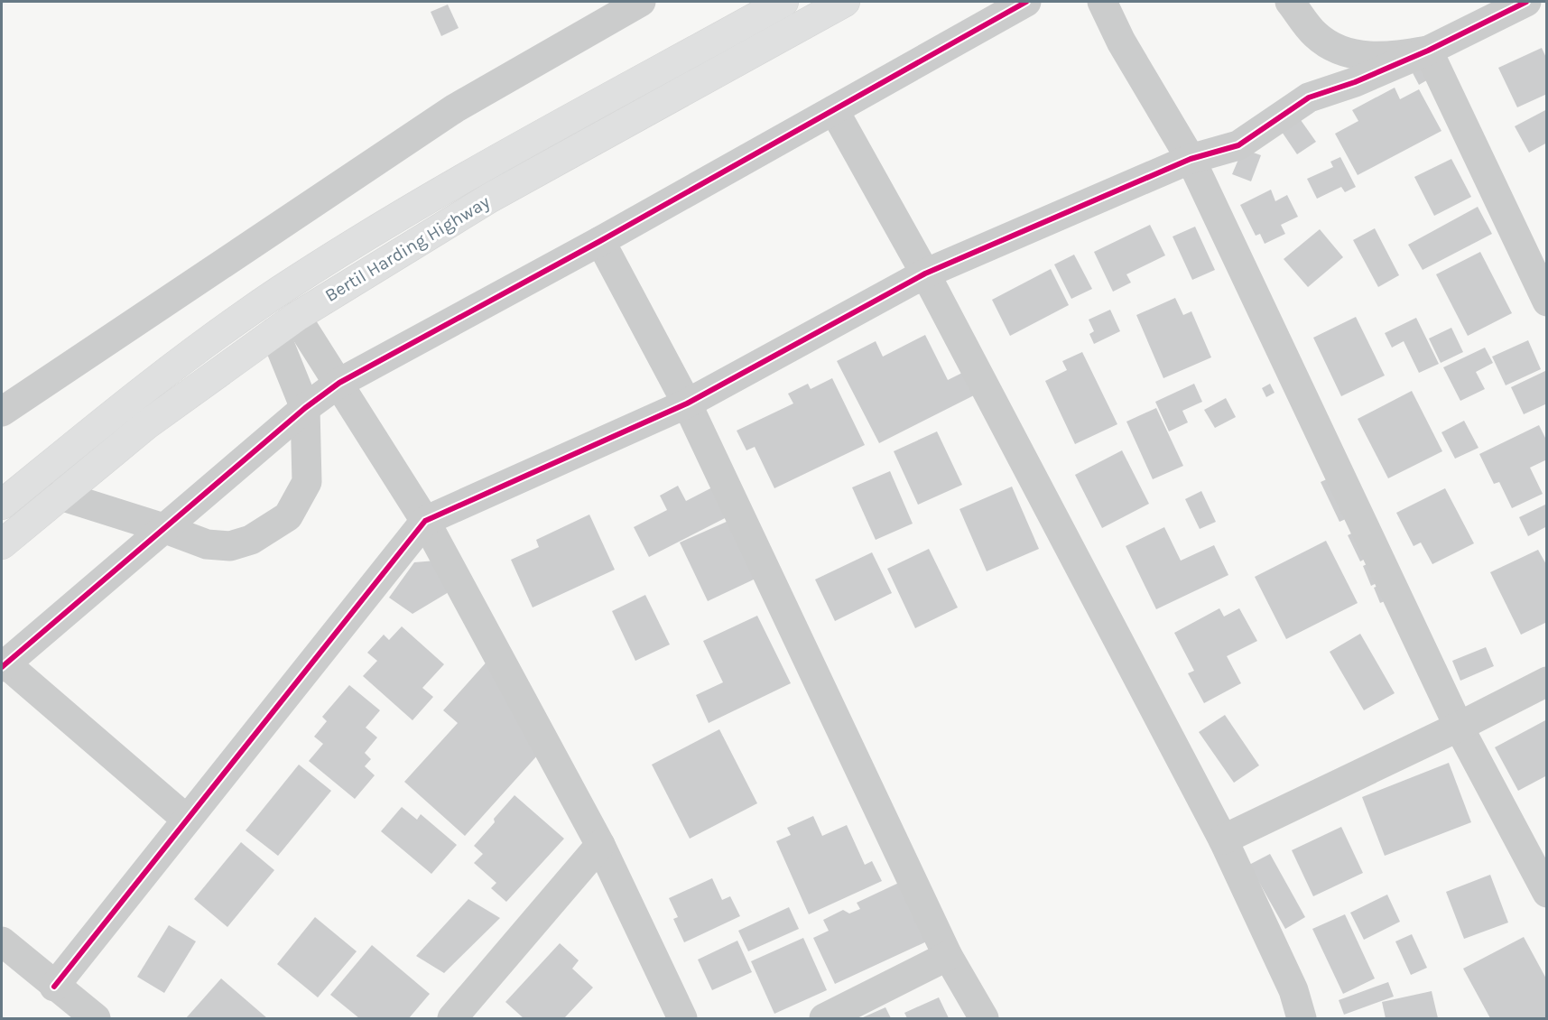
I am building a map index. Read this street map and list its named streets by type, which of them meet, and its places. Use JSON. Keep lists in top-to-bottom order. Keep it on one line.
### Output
{"streets":{"main road":["Bertil Harding Highway"]}}
